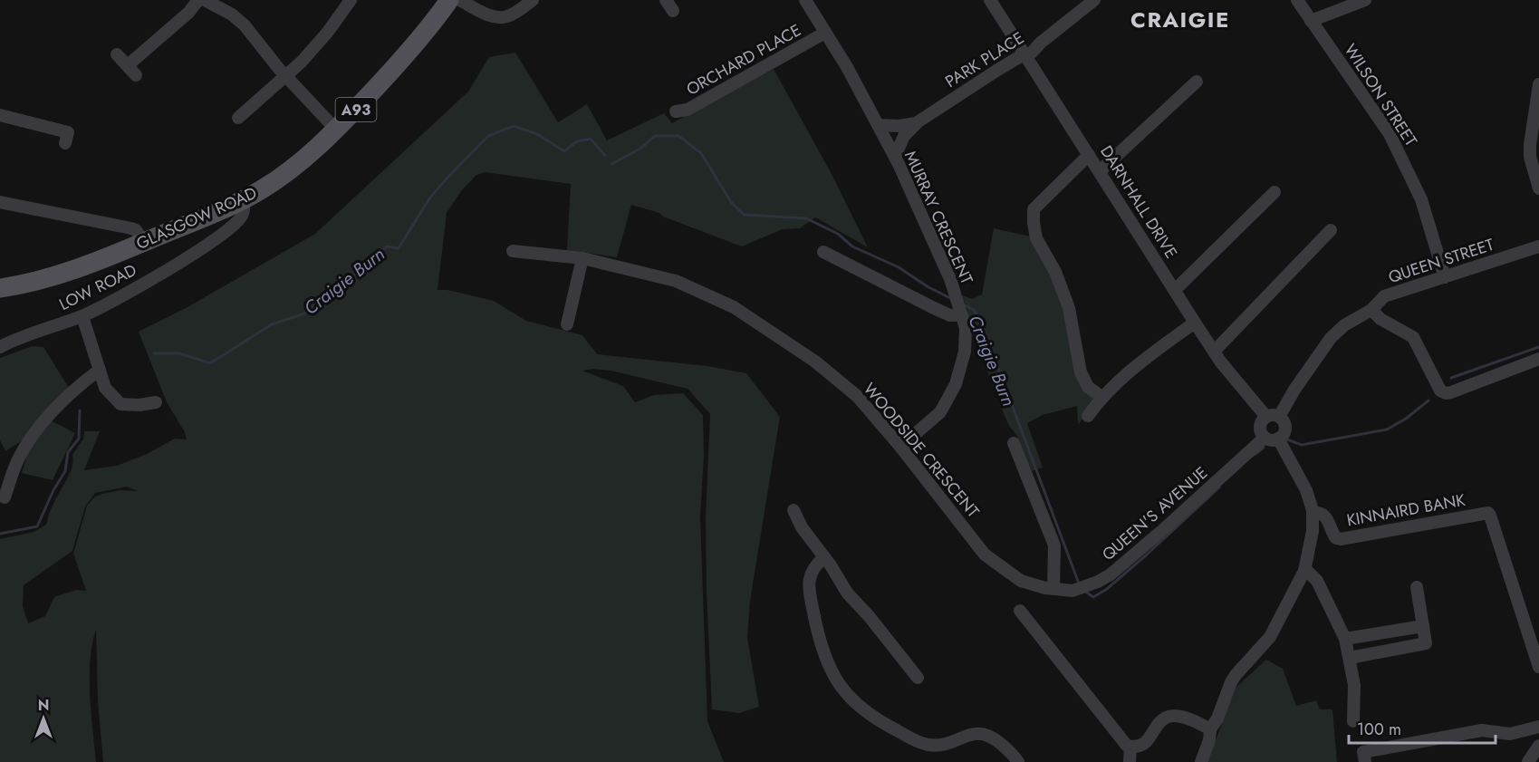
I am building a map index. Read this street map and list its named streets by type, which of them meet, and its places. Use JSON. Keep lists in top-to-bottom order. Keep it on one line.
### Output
{"streets":{"main road":["A93","GLASGOW ROAD"],"street":["ORCHARD PLACE","PARK PLACE","WILSON STREET","DARNHALL DRIVE","MURRAY CRESCENT","QUEEN STREET","LOW ROAD","WOODSIDE CRESCENT","KINNAIRD BANK","QUEEN'S AVENUE"]},"crossings":[["ORCHARD PLACE","MURRAY CRESCENT"],["PARK PLACE","DARNHALL DRIVE"],["PARK PLACE","MURRAY CRESCENT"],["WILSON STREET","QUEEN STREET"],["DARNHALL DRIVE","QUEEN STREET"],["DARNHALL DRIVE","QUEEN'S AVENUE"],["MURRAY CRESCENT","WOODSIDE CRESCENT"],["GLASGOW ROAD","LOW ROAD"],["QUEEN STREET","QUEEN'S AVENUE"],["WOODSIDE CRESCENT","QUEEN'S AVENUE"]],"districts":["CRAIGIE"],"water":["Craigie Burn"],"scale_bar":"100 m","north":"top"}
